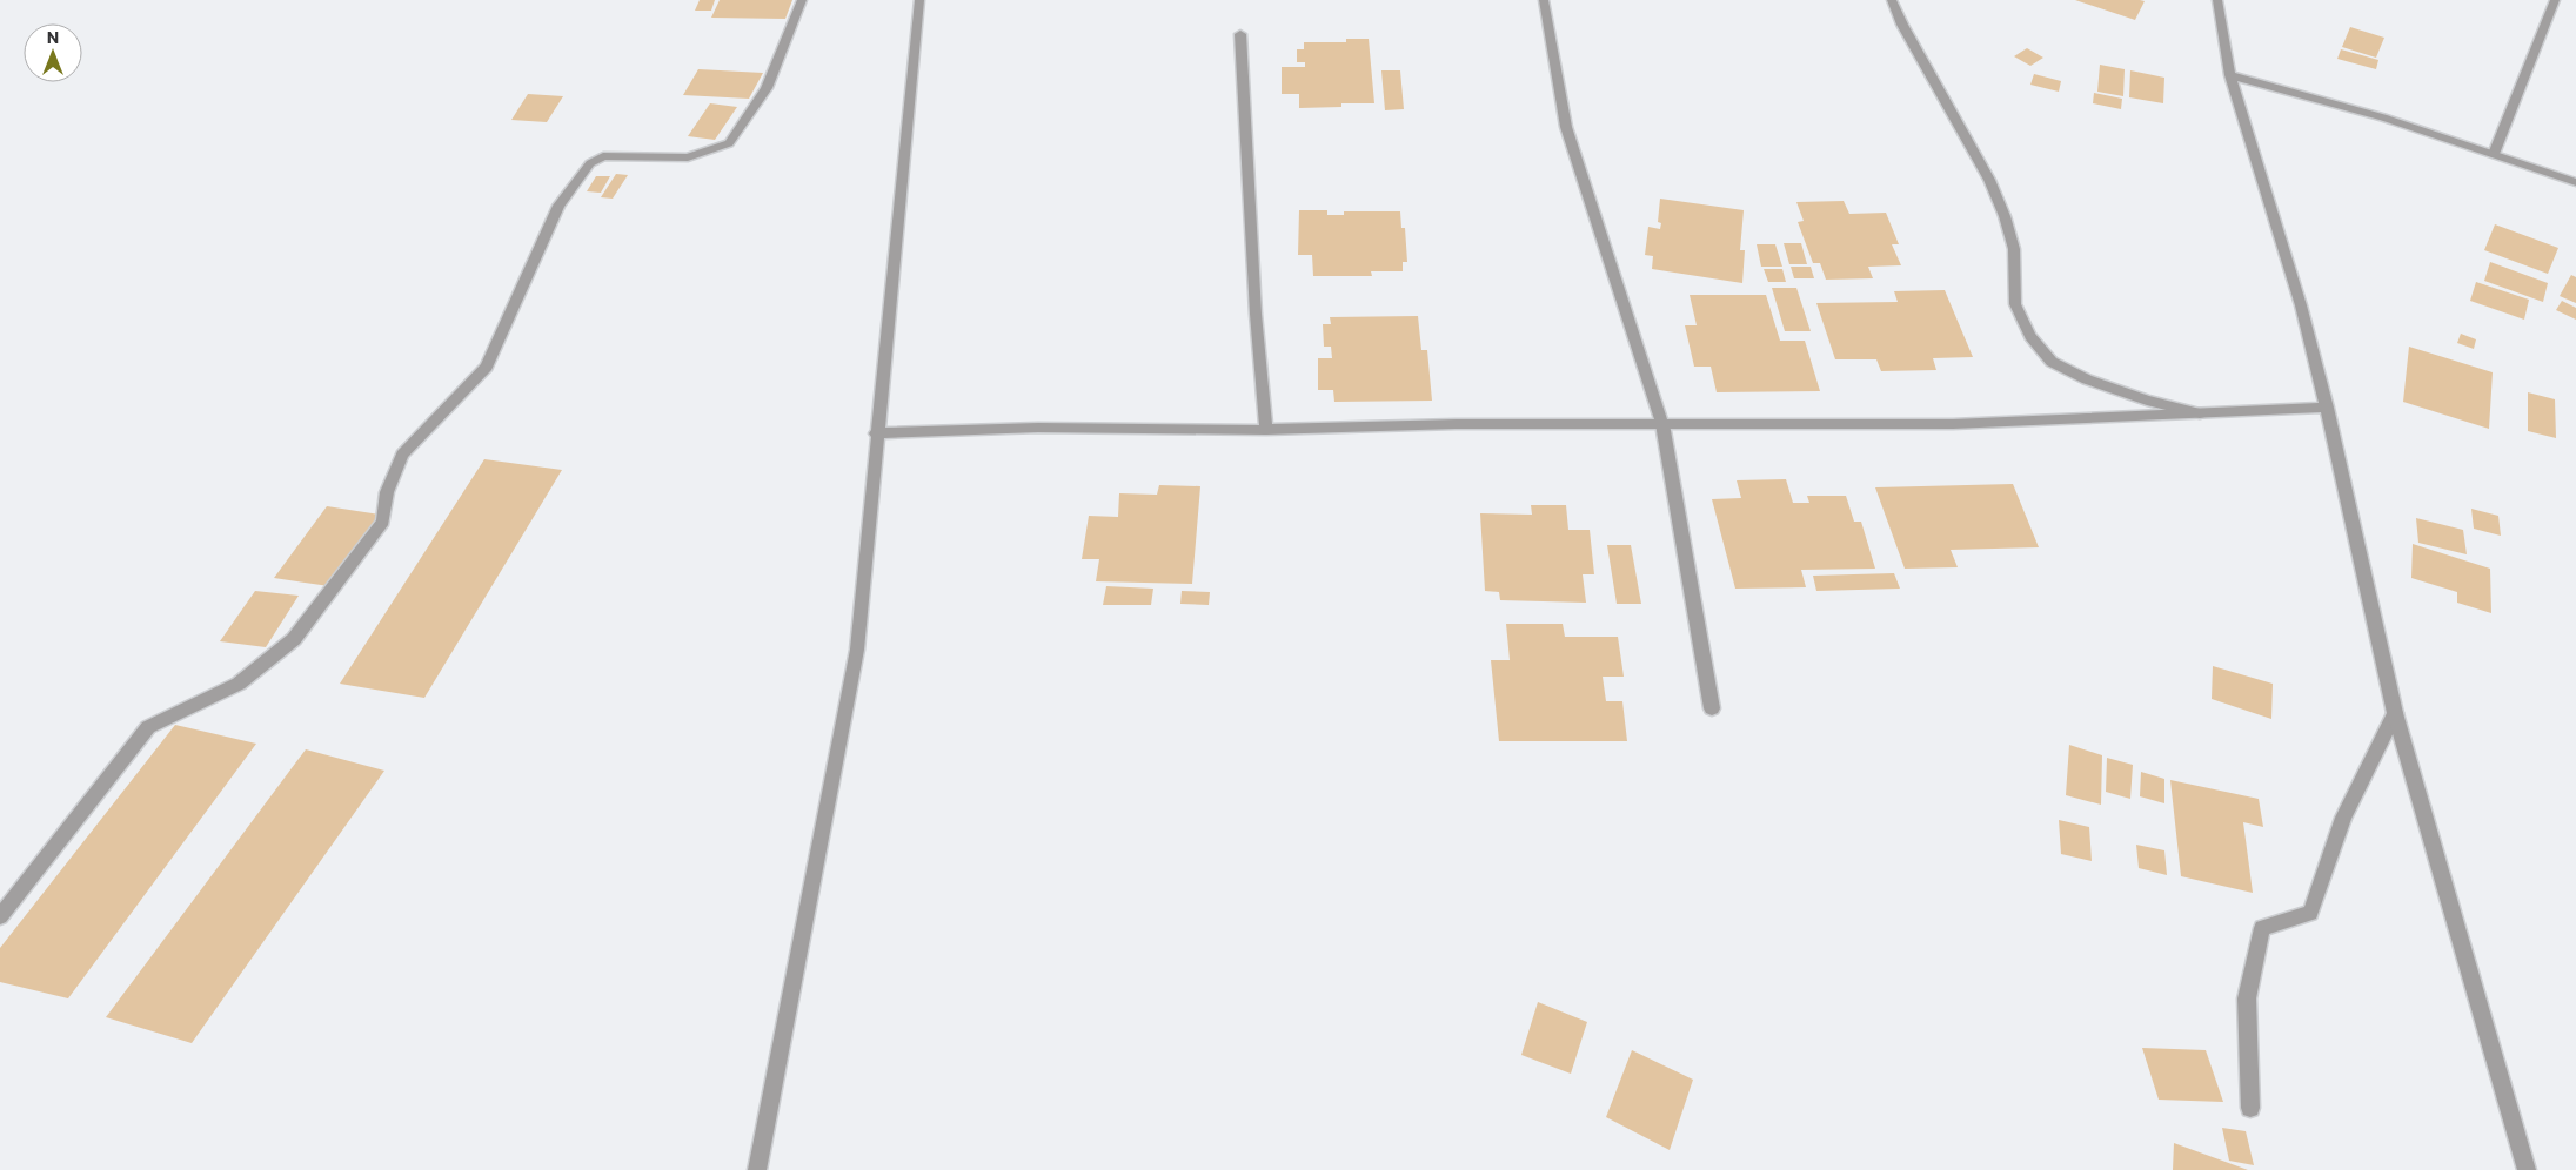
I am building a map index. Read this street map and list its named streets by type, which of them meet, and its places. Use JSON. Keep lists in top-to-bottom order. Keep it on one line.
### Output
{"north":"top"}
